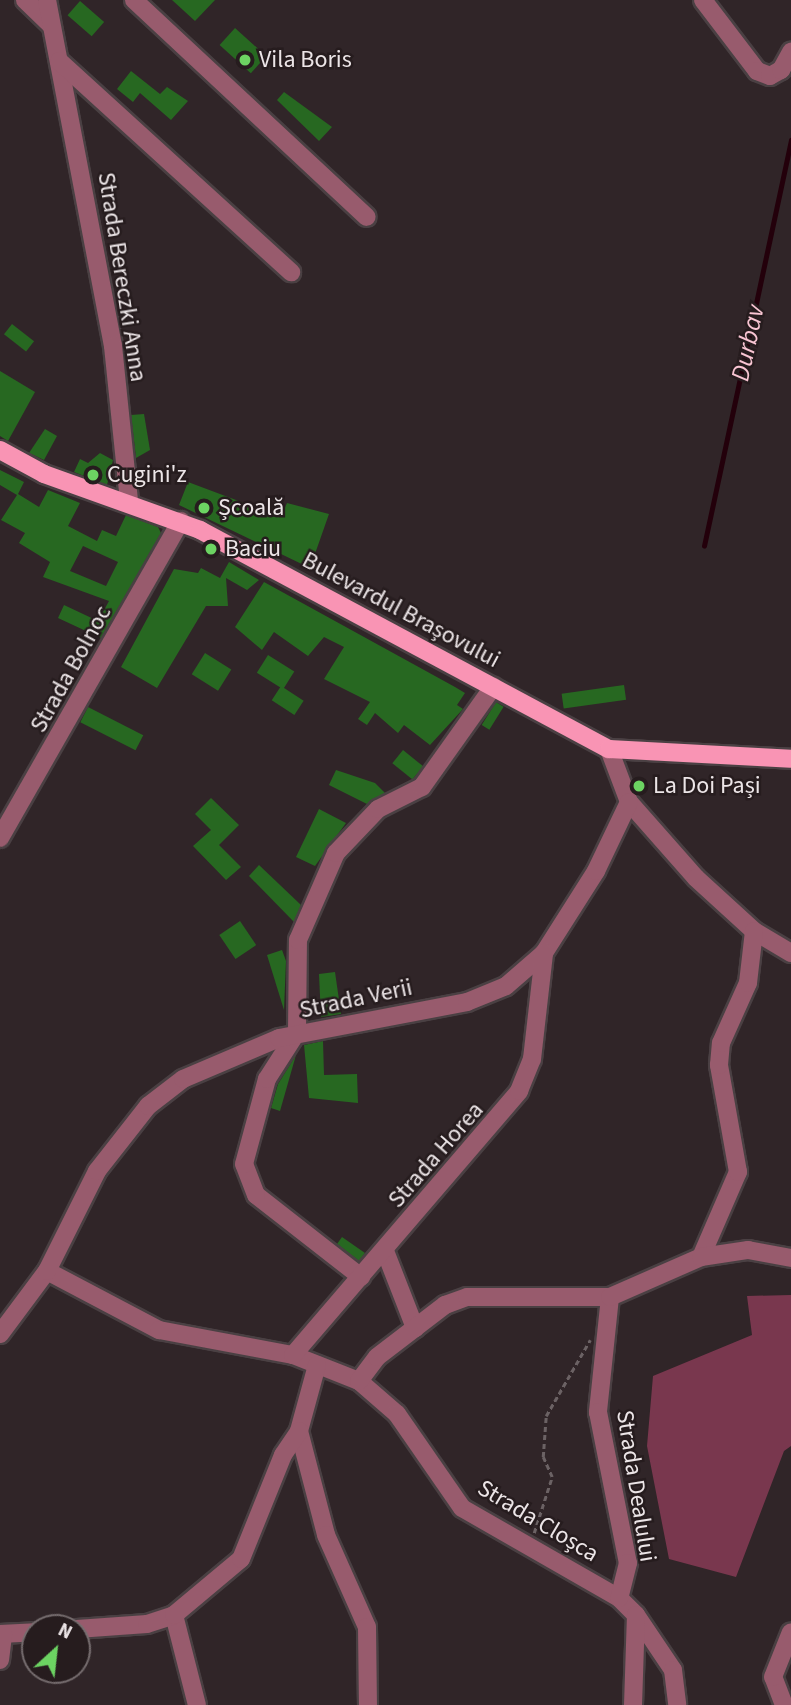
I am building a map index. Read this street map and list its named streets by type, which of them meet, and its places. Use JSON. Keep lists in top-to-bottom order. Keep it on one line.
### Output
{"streets":{"main road":["Bulevardul Brașovului"],"street":["Strada Bereczki Anna","Strada Bolnoc","Strada Verii","Strada Horea","Strada Dealului","Strada Cloșca"]},"crossings":[["Strada Bereczki Anna","Bulevardul Brașovului"],["Bulevardul Brașovului","Strada Bolnoc"],["Strada Verii","Strada Horea"],["Strada Horea","Strada Cloșca"],["Strada Dealului","Strada Cloșca"]],"water":["Durbav"],"places":["Vila Boris","Cugini'z","Școală","Baciu","La Doi Pași"],"north":"top right"}
